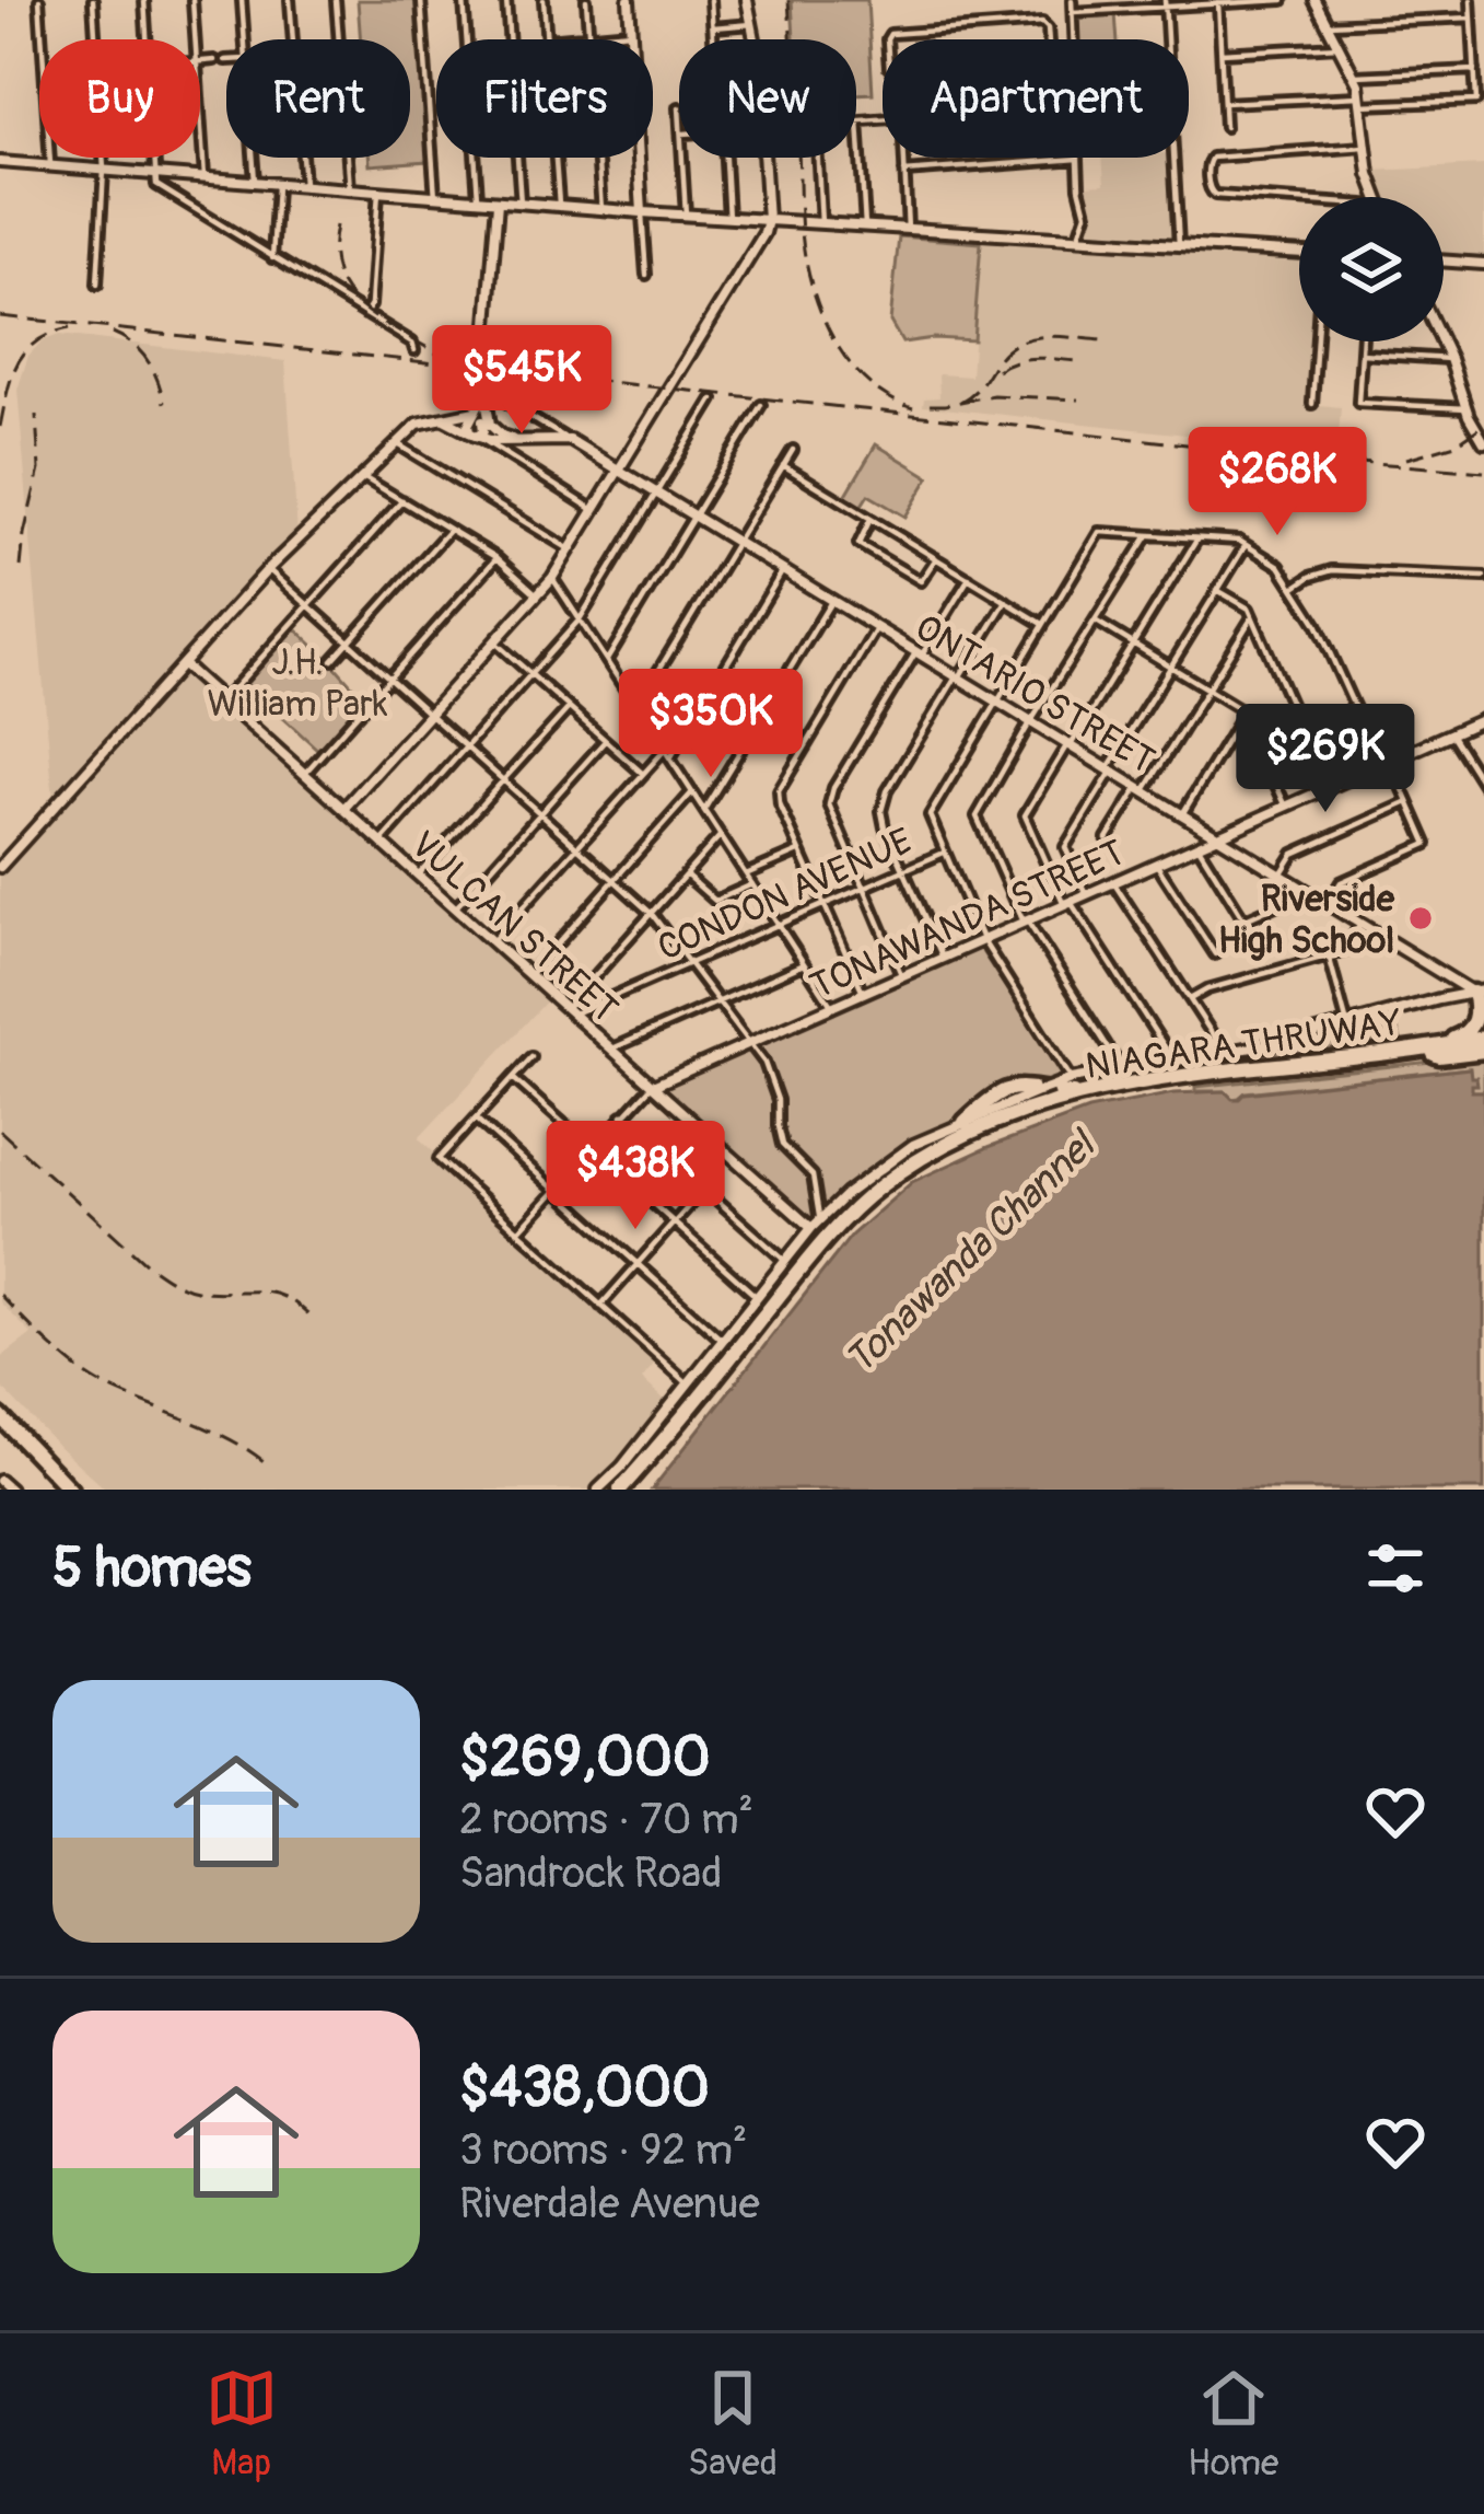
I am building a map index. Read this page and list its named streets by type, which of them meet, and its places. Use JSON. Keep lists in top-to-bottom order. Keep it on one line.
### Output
{"streets":{"highway":["NIAGARA THRUWAY"],"street":["ONTARIO STREET","CONDON AVENUE","TONAWANDA STREET","VULCAN STREET"]},"crossings":[["ONTARIO STREET","TONAWANDA STREET"],["CONDON AVENUE","VULCAN STREET"],["TONAWANDA STREET","VULCAN STREET"]],"water":["Tonawanda Channel"],"parks":["J.H. William Park"],"places":["Riverside High School"],"page":{"chip":["Buy","Rent","Filters","New","Apartment"],"price":["$545K","$268K","$350K","$269K","$438K"],"heading":"5 homes","list":[{"name":"$269,000","note":"2 rooms · 70 m² · Sandrock Road"},{"name":"$438,000","note":"3 rooms · 92 m² · Riverdale Avenue"}],"tabs":["Map","Saved","Home"]}}
